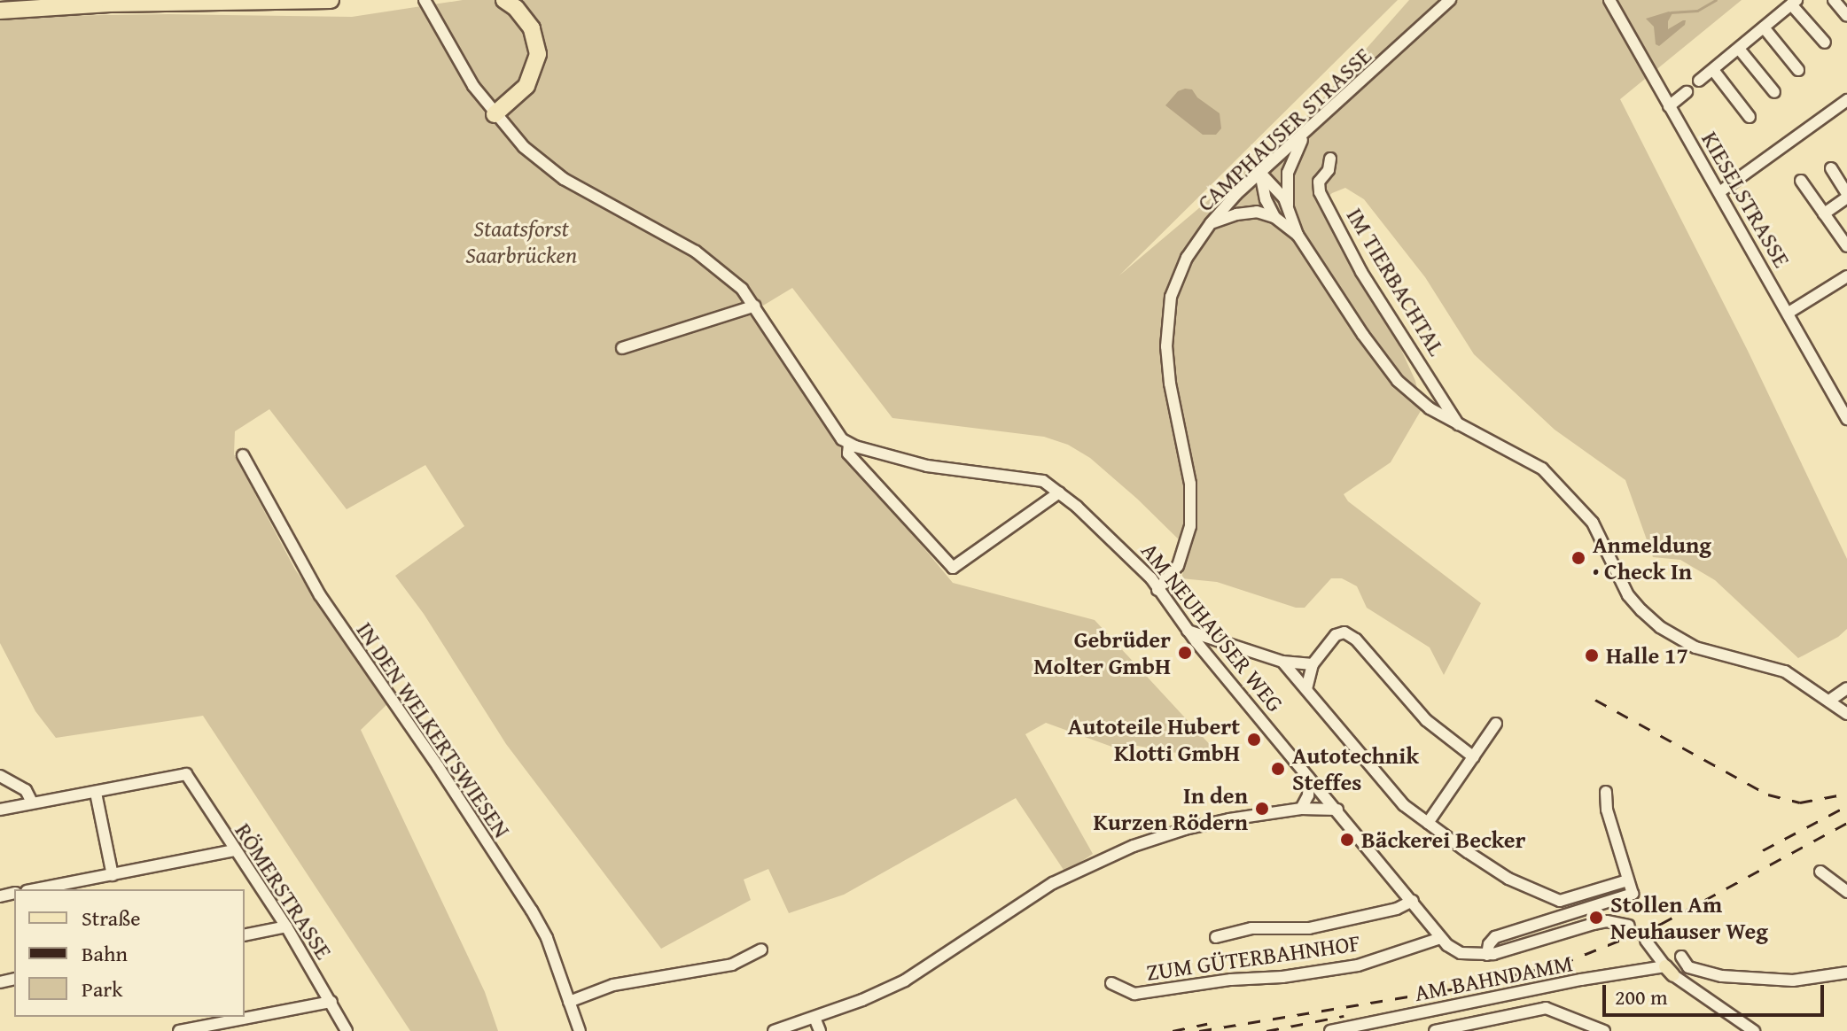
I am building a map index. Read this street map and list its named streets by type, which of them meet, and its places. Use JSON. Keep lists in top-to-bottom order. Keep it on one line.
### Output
{"streets":{"street":["CAMPHAUSER STRASSE","KIESELSTRASSE","IM TIERBACHTAL","AM NEUHAUSER WEG","IN DEN WELKERTSWIESEN","RÖMERSTRASSE","ZUM GÜTERBAHNHOF","AM BAHNDAMM"]},"crossings":[["CAMPHAUSER STRASSE","AM NEUHAUSER WEG"],["AM NEUHAUSER WEG","ZUM GÜTERBAHNHOF"]],"parks":["Staatsforst Saarbrücken"],"places":["Anmeldung • Check In","Gebrüder Molter GmbH","Halle 17","Autoteile Hubert Klotti GmbH","Autotechnik Steffes","In den Kurzen Rödern","Bäckerei Becker","Stollen Am Neuhauser Weg"],"legend":["Straße","Bahn","Park"],"scale_bar":"200 m"}
